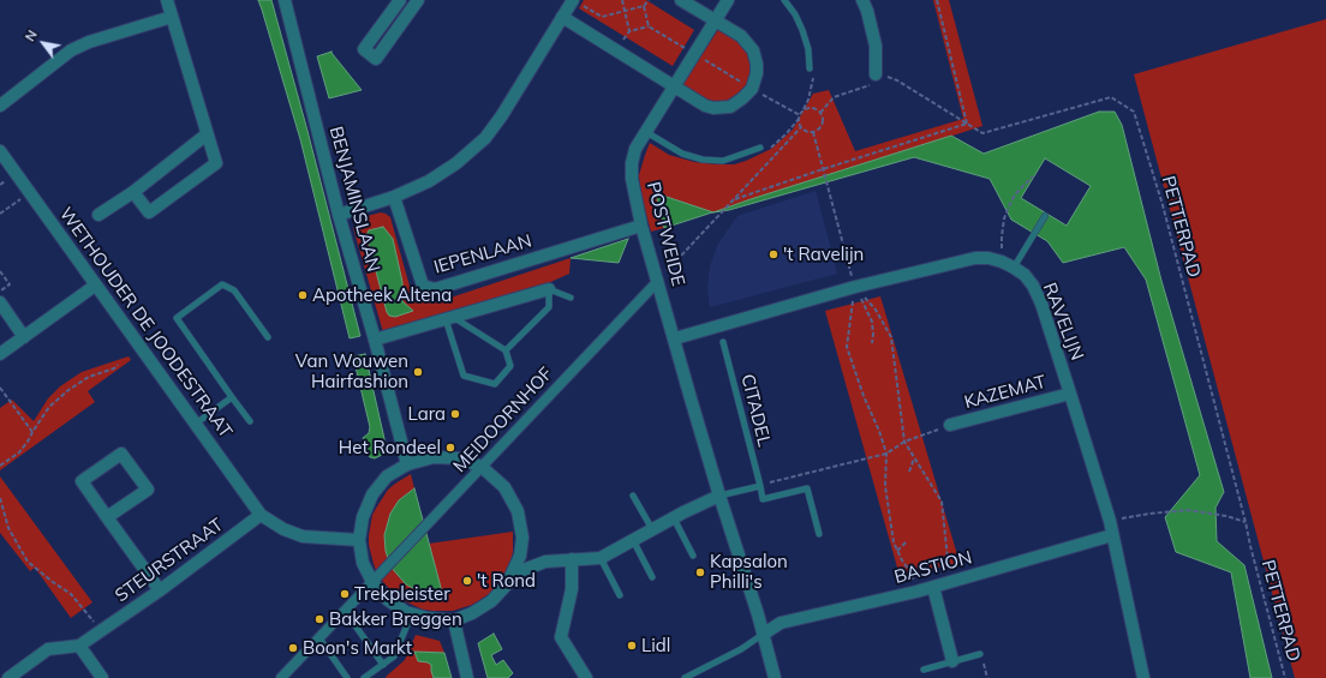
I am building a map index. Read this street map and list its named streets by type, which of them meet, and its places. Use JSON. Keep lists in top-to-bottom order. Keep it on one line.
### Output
{"streets":{"street":["BENJAMINSLAAN","POSTWEIDE","IEPENLAAN","RAVELIJN","WETHOUDER DE JOODESTRAAT","KAZEMAT","MEIDOORNHOF","STEURSTRAAT","BASTION"],"lane":["CITADEL"],"path":["PETTERPAD"]},"crossings":[["POSTWEIDE","IEPENLAAN"],["POSTWEIDE","RAVELIJN"],["POSTWEIDE","MEIDOORNHOF"],["POSTWEIDE","BASTION"],["RAVELIJN","KAZEMAT"],["RAVELIJN","BASTION"],["WETHOUDER DE JOODESTRAAT","STEURSTRAAT"]],"places":["'t Ravelijn","Apotheek Altena","Van Wouwen Hairfashion","Lara","Het Rondeel","Kapsalon Philli's","'t Rond","Trekpleister","Bakker Breggen","Lidl","Boon's Markt"],"north":"top left"}
